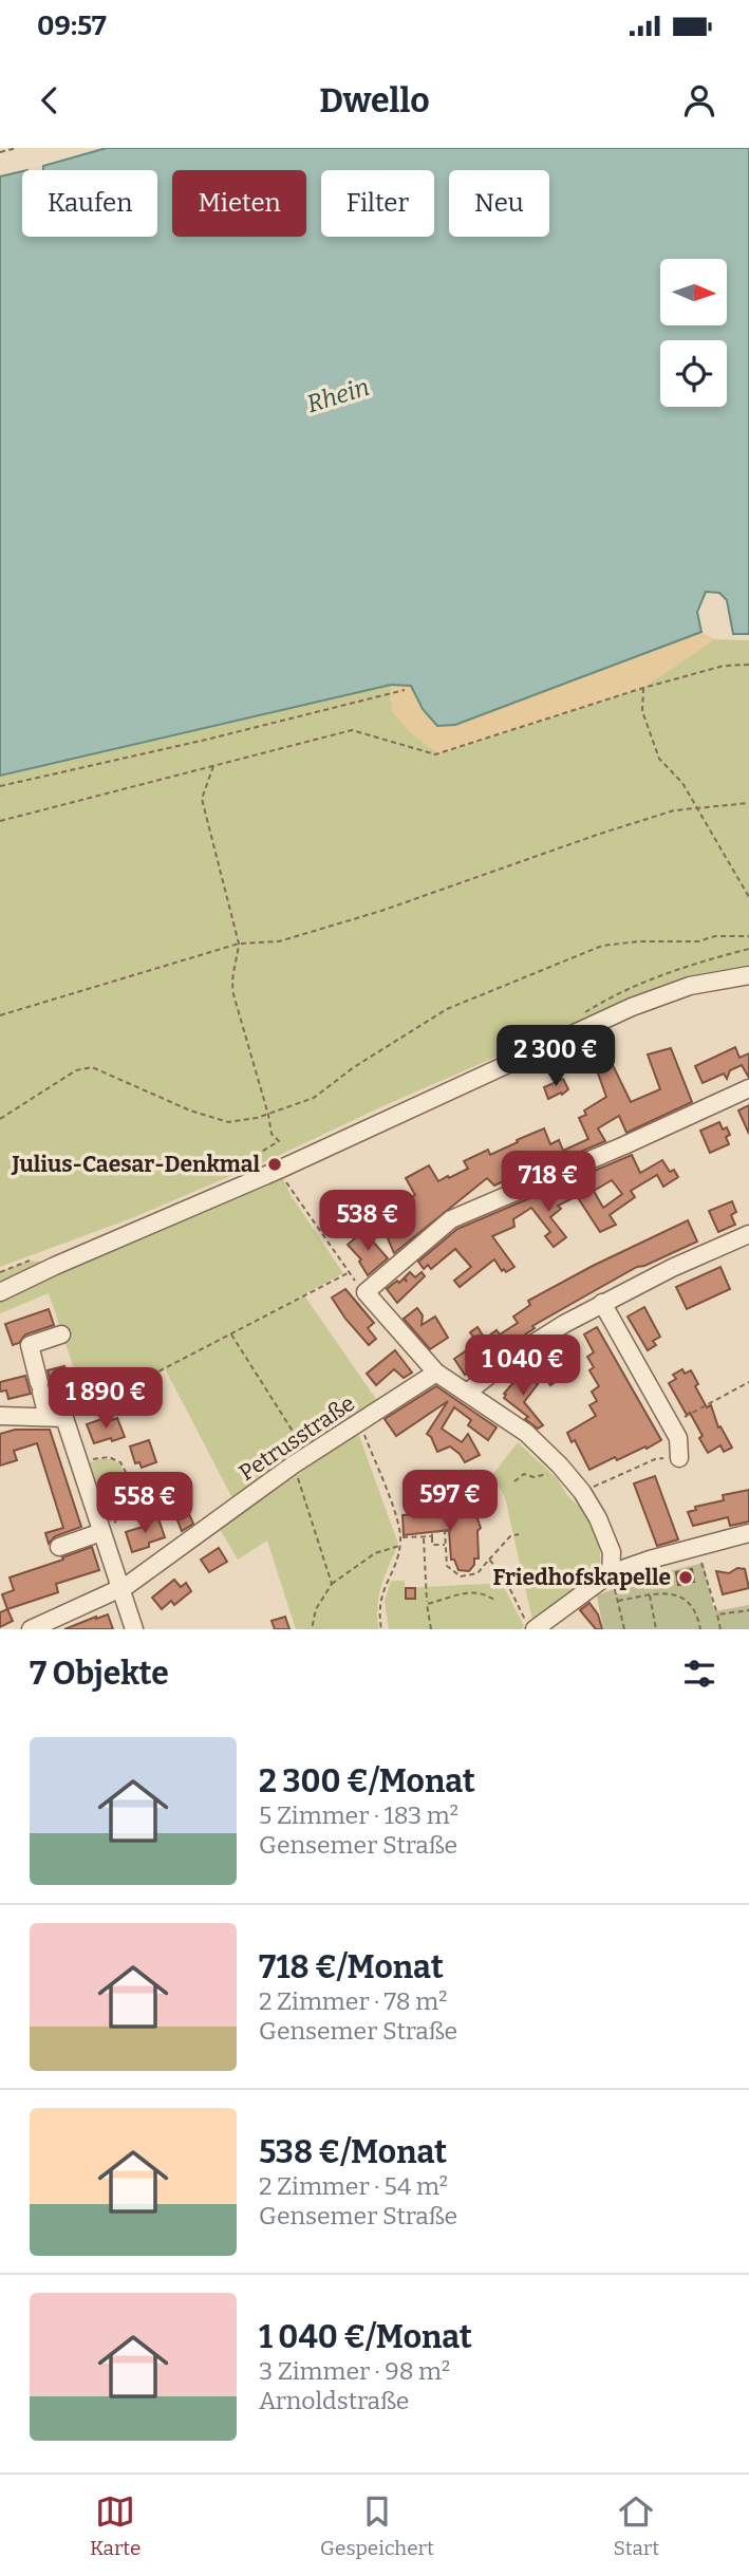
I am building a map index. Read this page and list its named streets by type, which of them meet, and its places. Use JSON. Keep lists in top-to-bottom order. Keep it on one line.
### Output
{"streets":{"street":["Petrusstraße"]},"water":["Rhein"],"places":["Julius-Caesar-Denkmal","Friedhofskapelle"],"north":"right","page":{"status":"09:57","header":"Dwello","chip":["Kaufen","Mieten","Filter","Neu"],"price":["2 300 €","718 €","538 €","1 040 €","1 890 €","597 €","558 €"],"heading":"7 Objekte","list":[{"name":"2 300 €/Monat","note":"5 Zimmer · 183 m² · Gensemer Straße"},{"name":"718 €/Monat","note":"2 Zimmer · 78 m² · Gensemer Straße"},{"name":"538 €/Monat","note":"2 Zimmer · 54 m² · Gensemer Straße"},{"name":"1 040 €/Monat","note":"3 Zimmer · 98 m² · Arnoldstraße"}],"tabs":["Karte","Gespeichert","Start"]}}
